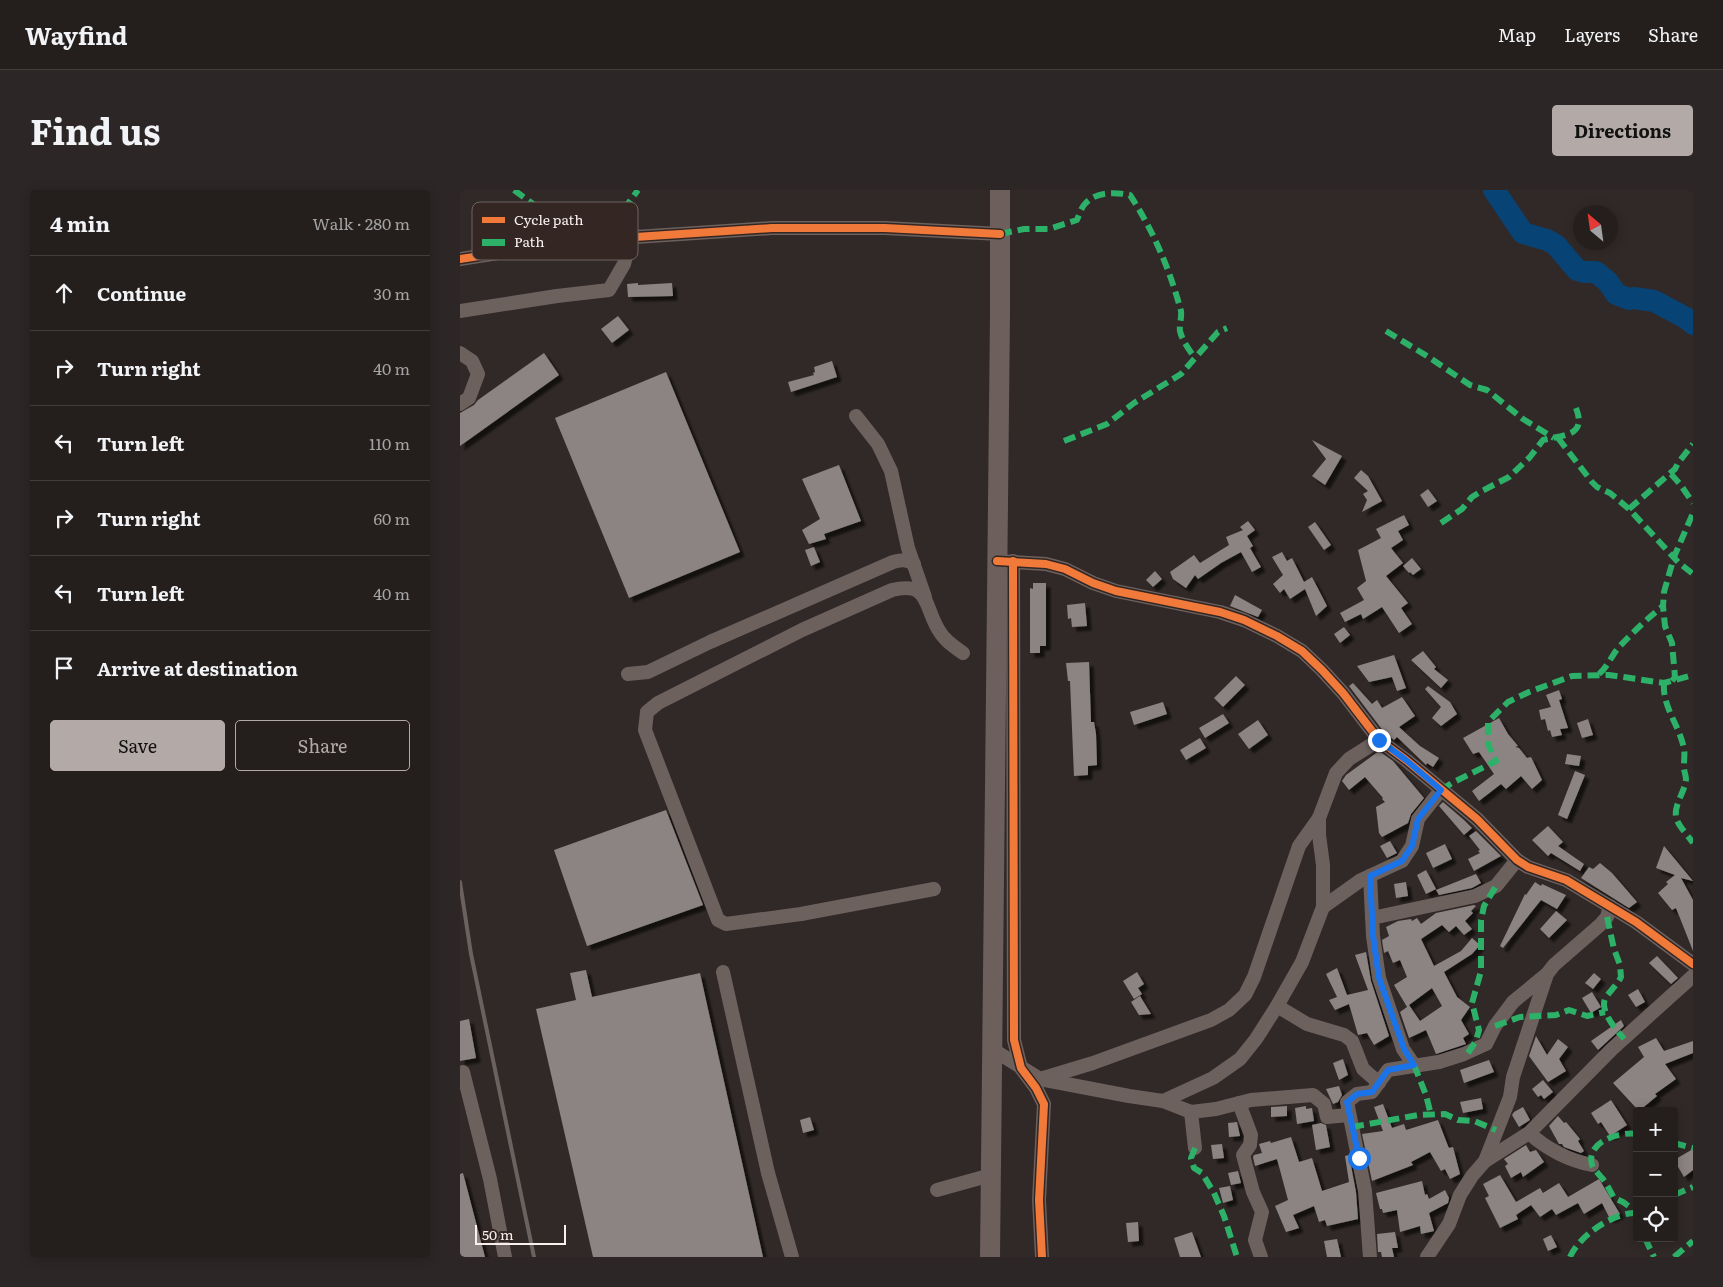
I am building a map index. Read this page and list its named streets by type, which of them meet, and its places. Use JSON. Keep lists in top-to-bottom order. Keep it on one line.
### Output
{"legend":["Cycle path","Path"],"scale_bar":"50 m","north":"top left","page":{"header":"Wayfind","nav":["Map","Layers","Share"],"title":"Find us","buttons":["Directions",["Save","Share"]],"heading":["4 min","Walk · 280 m"],"list":[["Continue","30 m"],["Turn right","40 m"],["Turn left","110 m"],["Turn right","60 m"],["Turn left","40 m"],"Arrive at destination"],"map_buttons":["+","−"],"scale":"50 m"}}
